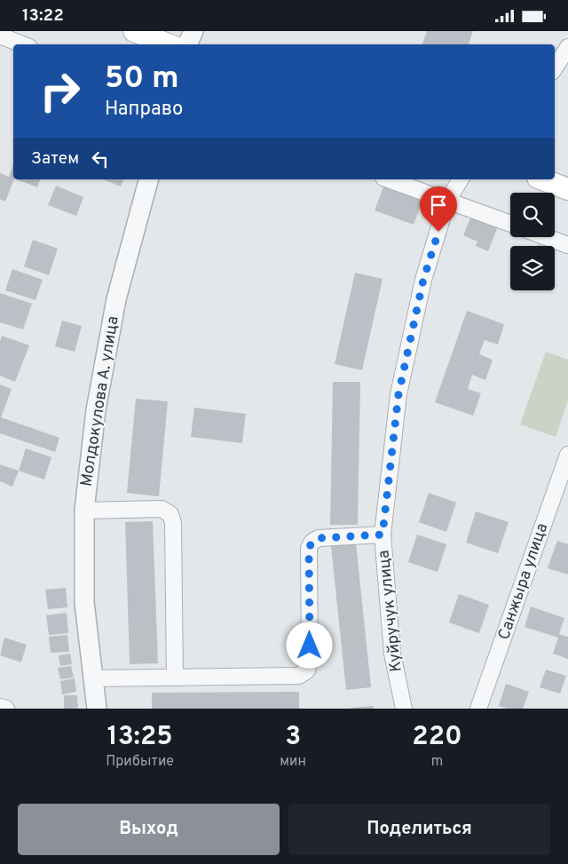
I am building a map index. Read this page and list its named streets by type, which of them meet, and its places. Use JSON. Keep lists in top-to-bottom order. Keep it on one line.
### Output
{"streets":{"street":["Молдокулова А. улица","Санжыра улица","Куйручук улица"]},"page":{"status":"13:22","turn":["50 m","Направо"],"then":"Затем","eta":["13:25","Прибытие","3","мин","220","m"],"buttons":["Выход","Поделиться"]}}
